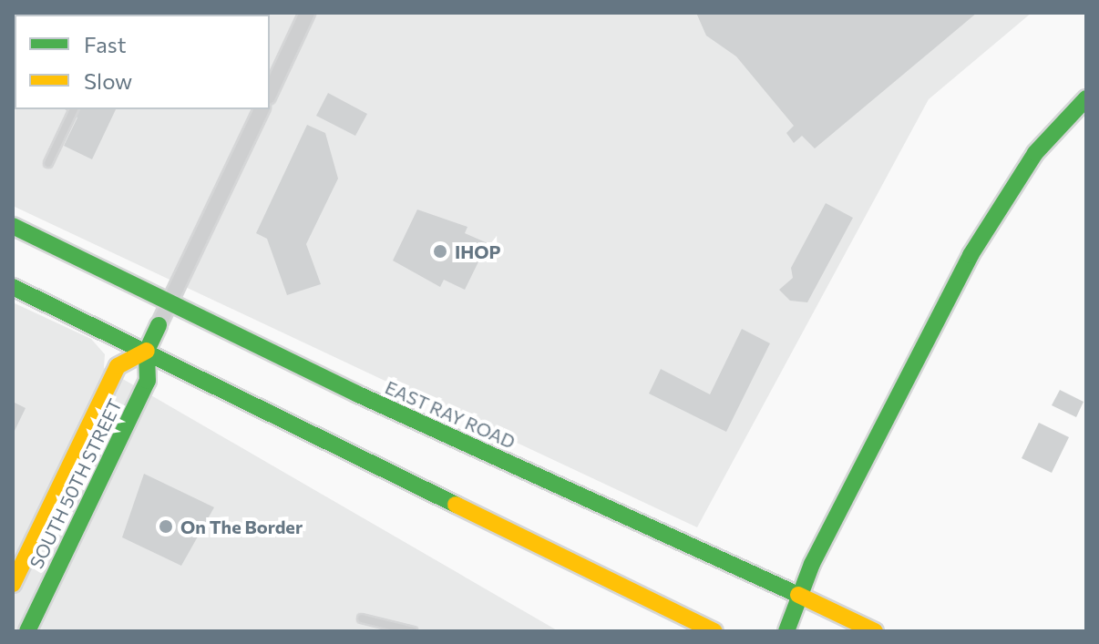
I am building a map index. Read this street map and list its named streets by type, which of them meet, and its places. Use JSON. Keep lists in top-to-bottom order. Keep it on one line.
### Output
{"streets":{"main road":["EAST RAY ROAD","SOUTH 50TH STREET"]},"crossings":[["EAST RAY ROAD","SOUTH 50TH STREET"]],"places":["IHOP","On The Border"],"legend":["Fast","Slow"]}
